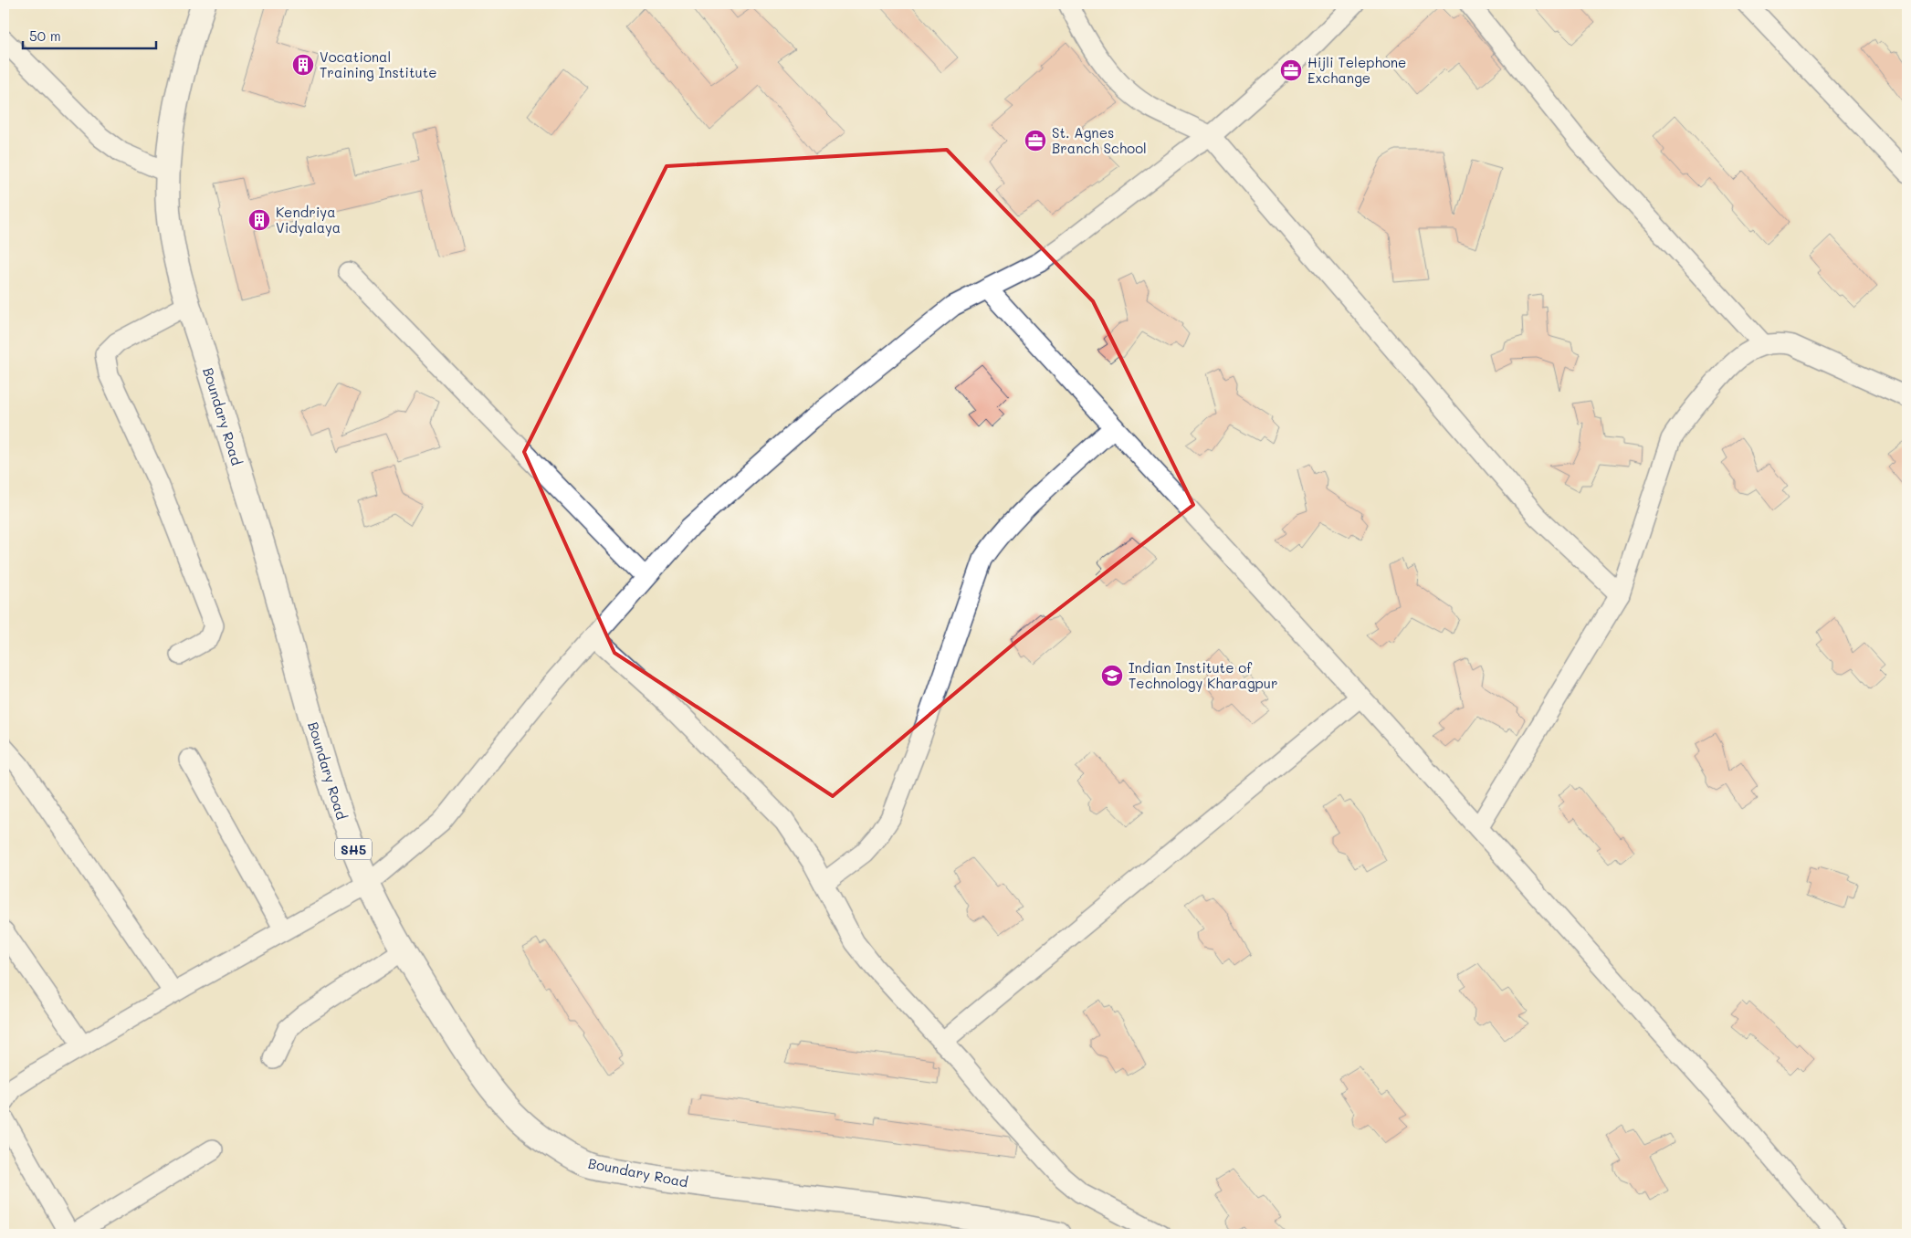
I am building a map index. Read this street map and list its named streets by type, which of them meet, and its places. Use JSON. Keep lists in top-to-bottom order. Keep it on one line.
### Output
{"streets":{"main road":["Boundary Road","SH5"]},"places":{"building":["Vocational Training Institute","Kendriya Vidyalaya"],"office":["Hijli Telephone Exchange","St. Agnes Branch School"],"school or university":["Indian Institute of Technology Kharagpur"]},"scale_bar":"50 m"}
